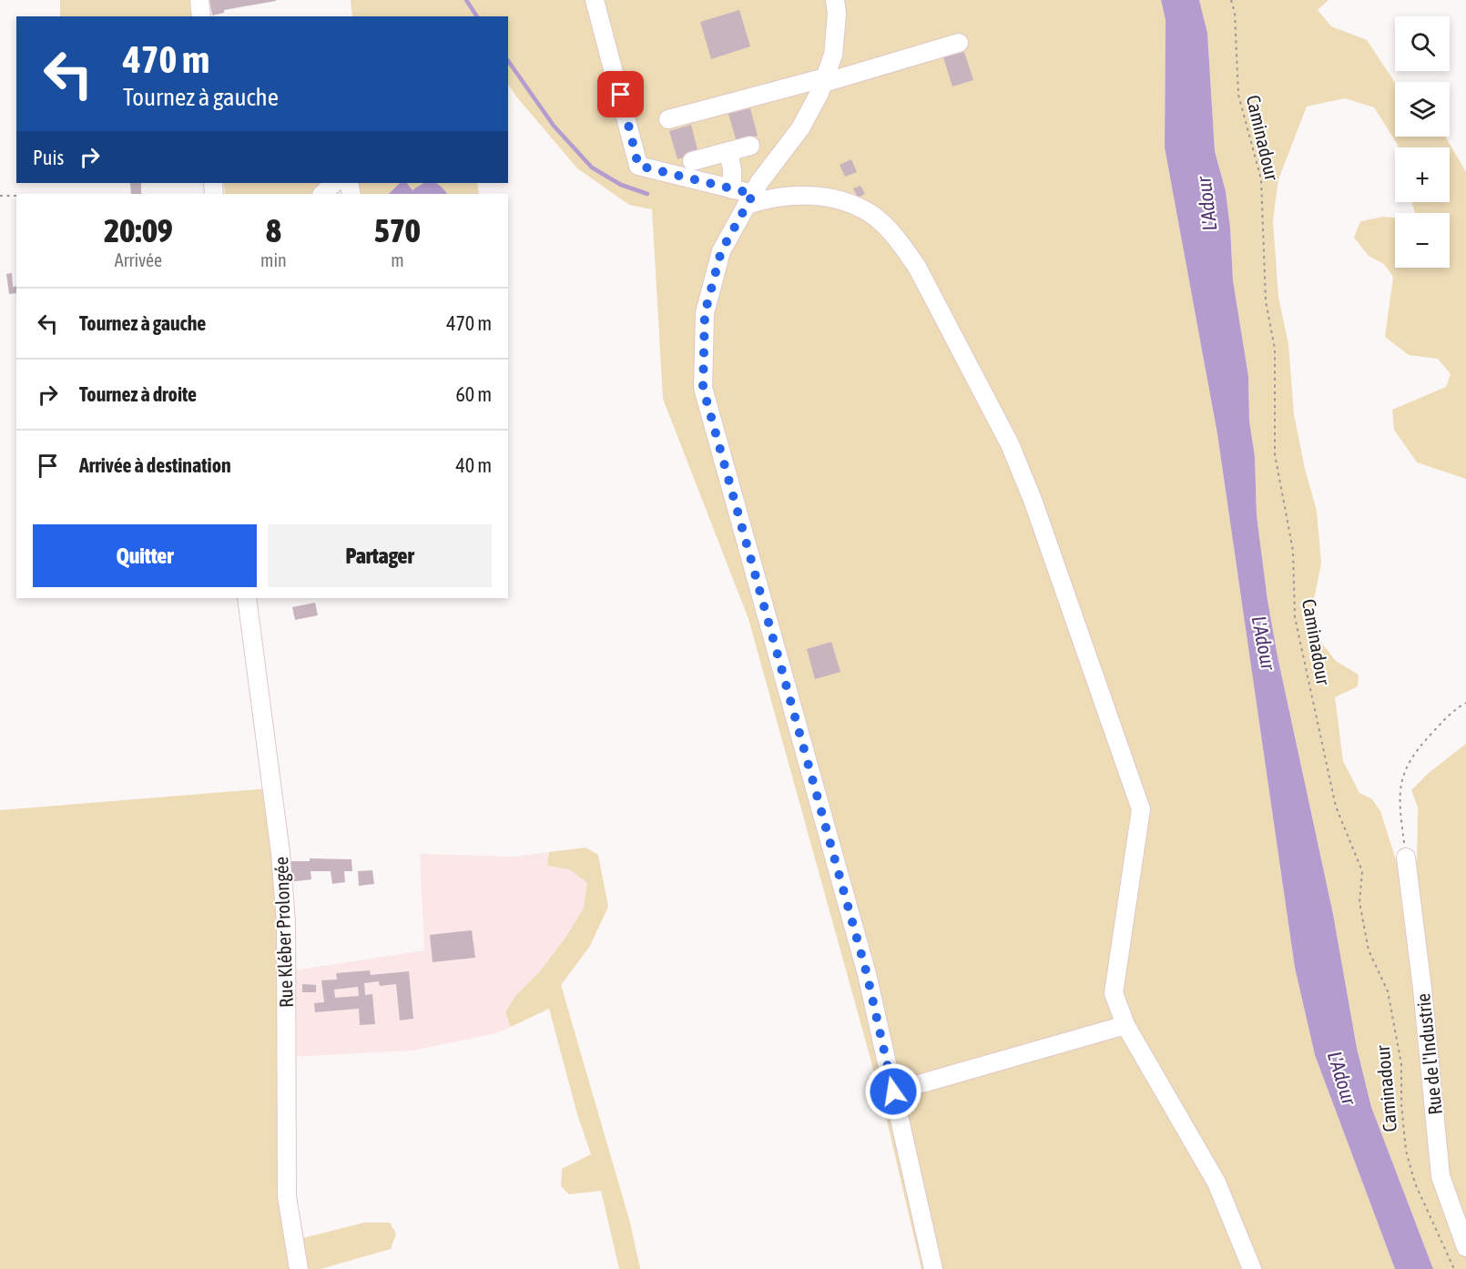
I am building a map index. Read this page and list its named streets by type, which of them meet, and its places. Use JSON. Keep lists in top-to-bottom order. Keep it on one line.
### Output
{"streets":{"street":["Rue Kléber Prolongée","Rue de l'Industrie"],"path":["Caminadour"]},"water":["L'Adour"],"page":{"map_buttons":["+","−"],"turn":["470 m","Tournez à gauche"],"then":"Puis","eta":["20:09","Arrivée","8","min","570","m"],"list":[{"name":"Tournez à gauche","value":"470 m"},{"name":"Tournez à droite","value":"60 m"},{"name":"Arrivée à destination","value":"40 m"}],"buttons":["Quitter","Partager"]}}
